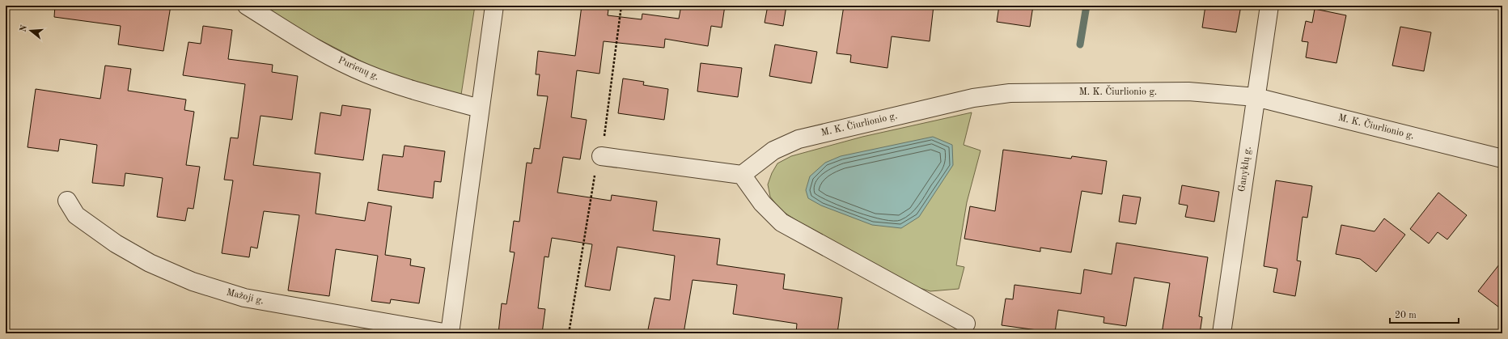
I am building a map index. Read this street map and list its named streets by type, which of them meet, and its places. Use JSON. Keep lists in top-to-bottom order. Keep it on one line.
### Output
{"streets":{"street":["Purienų g.","M. K. Čiurlionio g.","Ganyklų g.","Mažoji g."]},"crossings":[["M. K. Čiurlionio g.","Ganyklų g."]],"scale_bar":"20 m","north":"left"}
